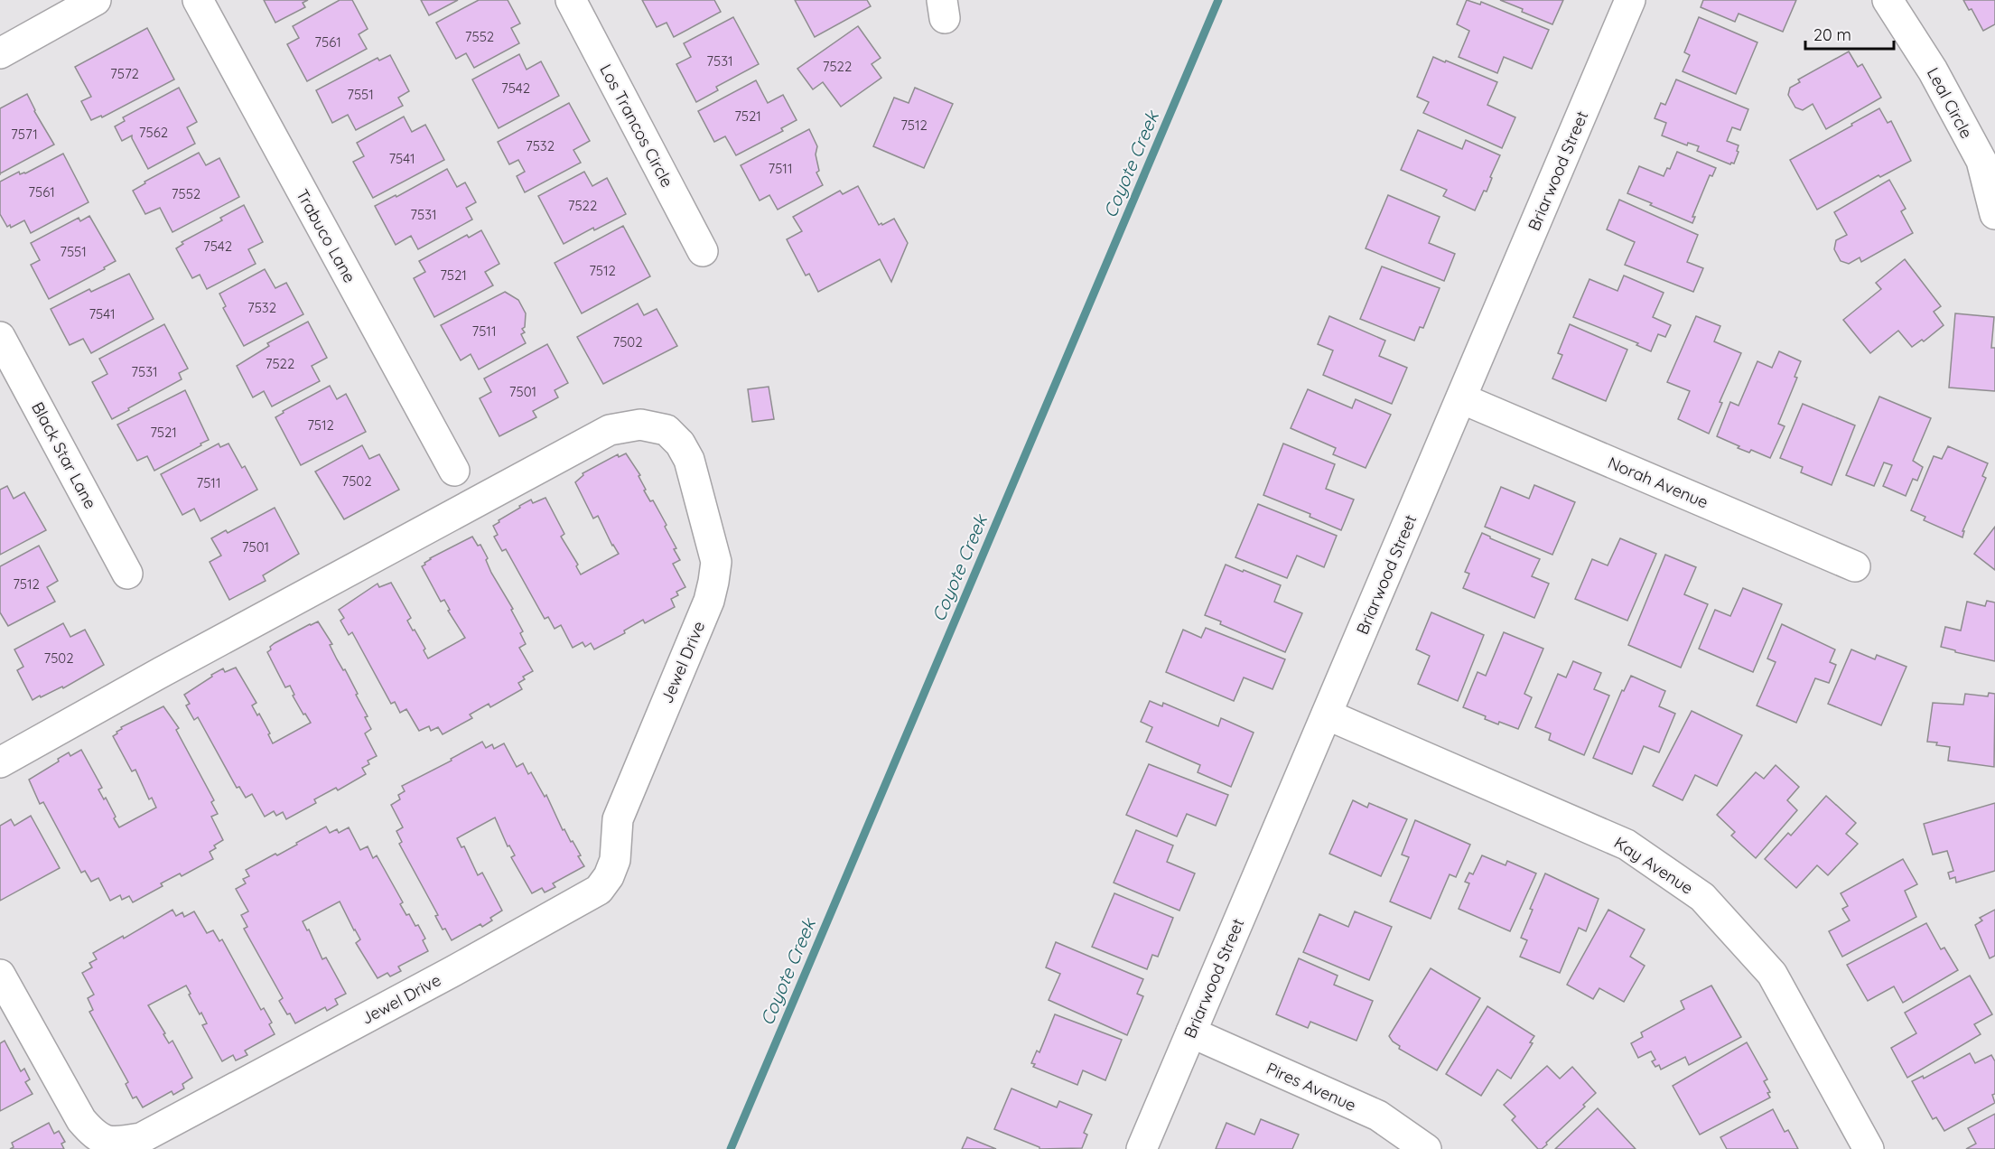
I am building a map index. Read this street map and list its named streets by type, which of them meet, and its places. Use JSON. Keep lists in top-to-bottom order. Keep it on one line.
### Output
{"streets":{"street":["Leal Circle","Los Trancos Circle","Briarwood Street","Trabuco Lane","Black Star Lane","Norah Avenue","Jewel Drive","Kay Avenue","Pires Avenue"]},"crossings":[["Briarwood Street","Norah Avenue"],["Briarwood Street","Kay Avenue"],["Briarwood Street","Pires Avenue"]],"water":["Coyote Creek"],"house_numbers":["7552","7561","7531","7522","7572","7542","7551","7521","7512","7562","7571","7532","7541","7511","7561","7552","7522","7531","7542","7551","7512","7521","7532","7541","7511","7502","7522","7531","7501","7512","7521","7502","7511","7501","7512","7502"],"scale_bar":"20 m"}
